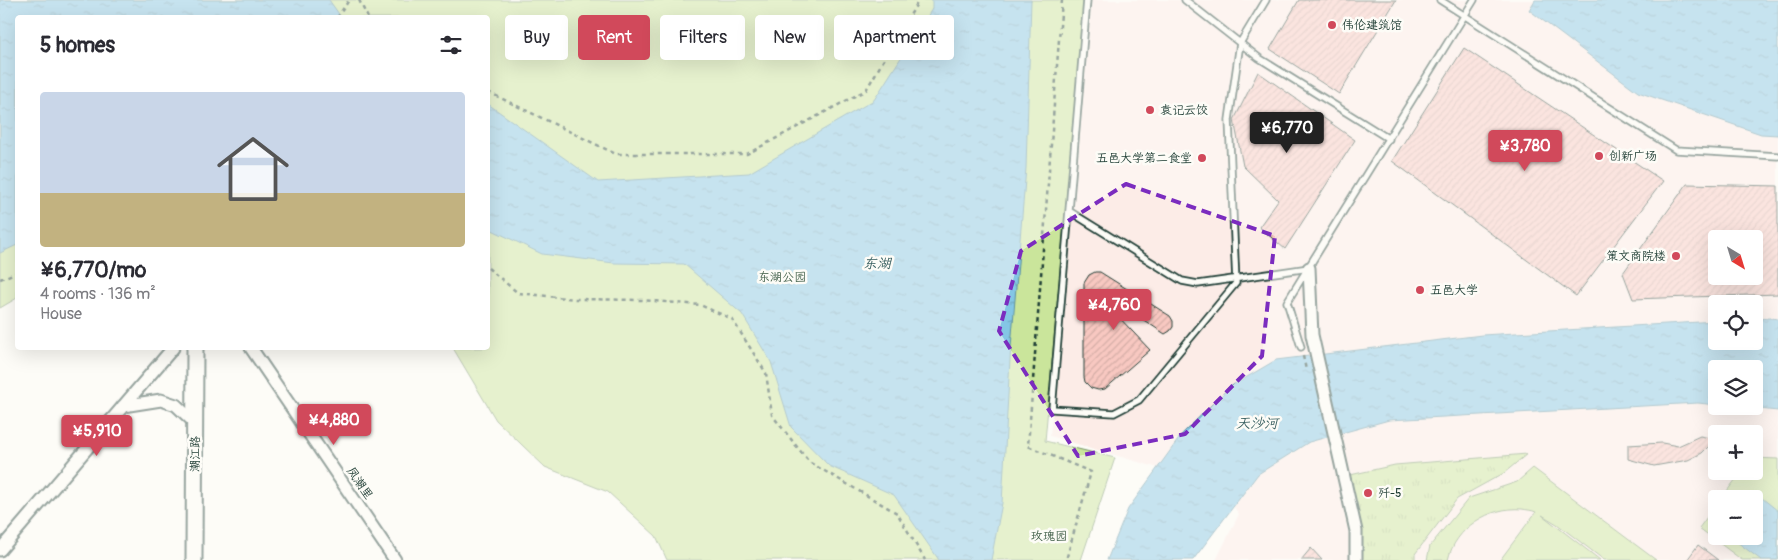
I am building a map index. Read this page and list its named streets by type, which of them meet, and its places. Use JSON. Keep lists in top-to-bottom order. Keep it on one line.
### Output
{"streets":{"street":["潮江路","凤潮里"]},"water":["东湖","天沙河"],"parks":["东湖公园","玫瑰园"],"places":["伟伦建筑馆","袁记云饺","创新广场","五邑大学第二食堂","策文商院楼","五邑大学","歼-5"],"north":"bottom right","page":{"chip":["Buy","Rent","Filters","New","Apartment"],"heading":"5 homes","list":[{"name":"¥6,770/mo","note":"4 rooms · 136 m² · House"}],"price":["¥6,770","¥3,780","¥4,760","¥4,880","¥5,910"],"map_buttons":["+","−"]}}
